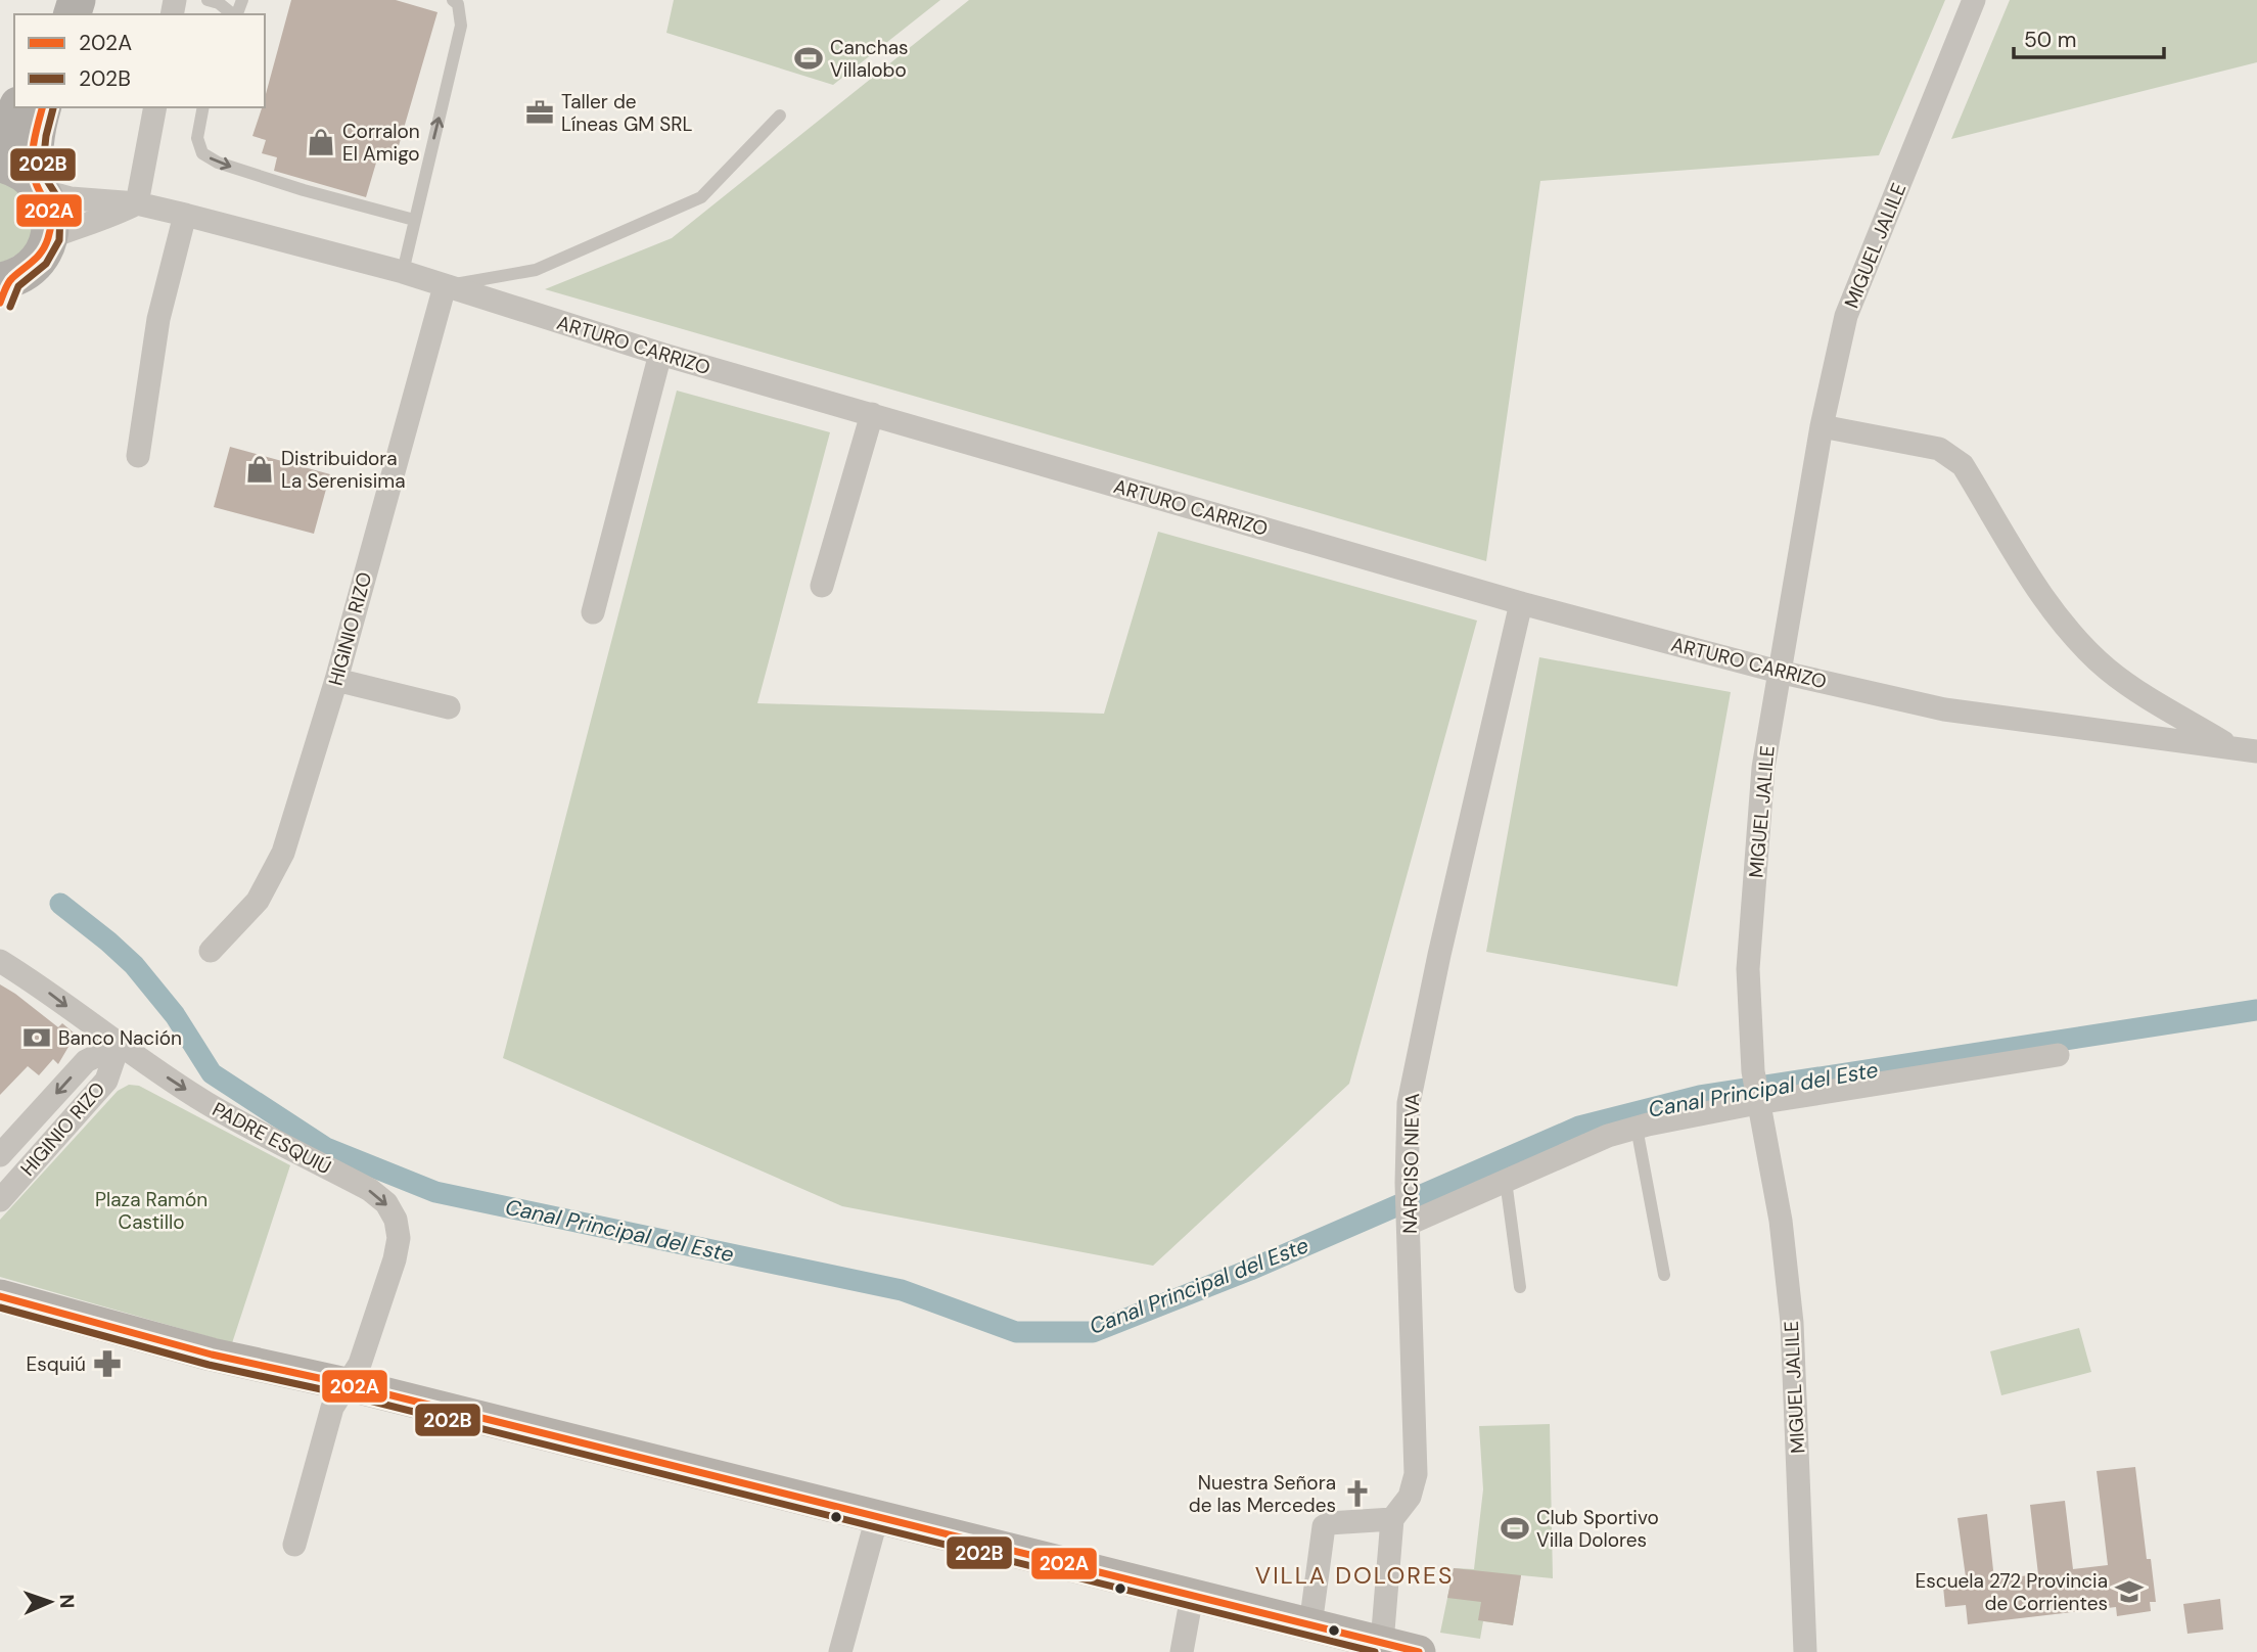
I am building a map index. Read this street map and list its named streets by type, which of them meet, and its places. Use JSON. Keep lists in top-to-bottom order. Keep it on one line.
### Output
{"streets":{"street":["MIGUEL JALILE","ARTURO CARRIZO","HIGINIO RIZO","PADRE ESQUIÚ","NARCISO NIEVA"]},"crossings":[["MIGUEL JALILE","ARTURO CARRIZO"],["ARTURO CARRIZO","HIGINIO RIZO"],["ARTURO CARRIZO","NARCISO NIEVA"],["HIGINIO RIZO","PADRE ESQUIÚ"]],"one_way":["PADRE ESQUIÚ"],"districts":["VILLA DOLORES"],"water":["Canal Principal del Este"],"parks":["Plaza Ramón Castillo"],"places":{"sports":["Canchas Villalobo","Club Sportivo Villa Dolores"],"office":["Taller de Líneas GM SRL"],"shop":["Corralon El Amigo","Distribuidora La Serenisima"],"bank":["Banco Nación"],"pharmacy":["Esquiú"],"church":["Nuestra Señora de las Mercedes"],"school or university":["Escuela 272 Provincia de Corrientes"]},"lines":["transit line 202A","transit line 202B"],"legend":["202A","202B"],"scale_bar":"50 m","north":"right"}
